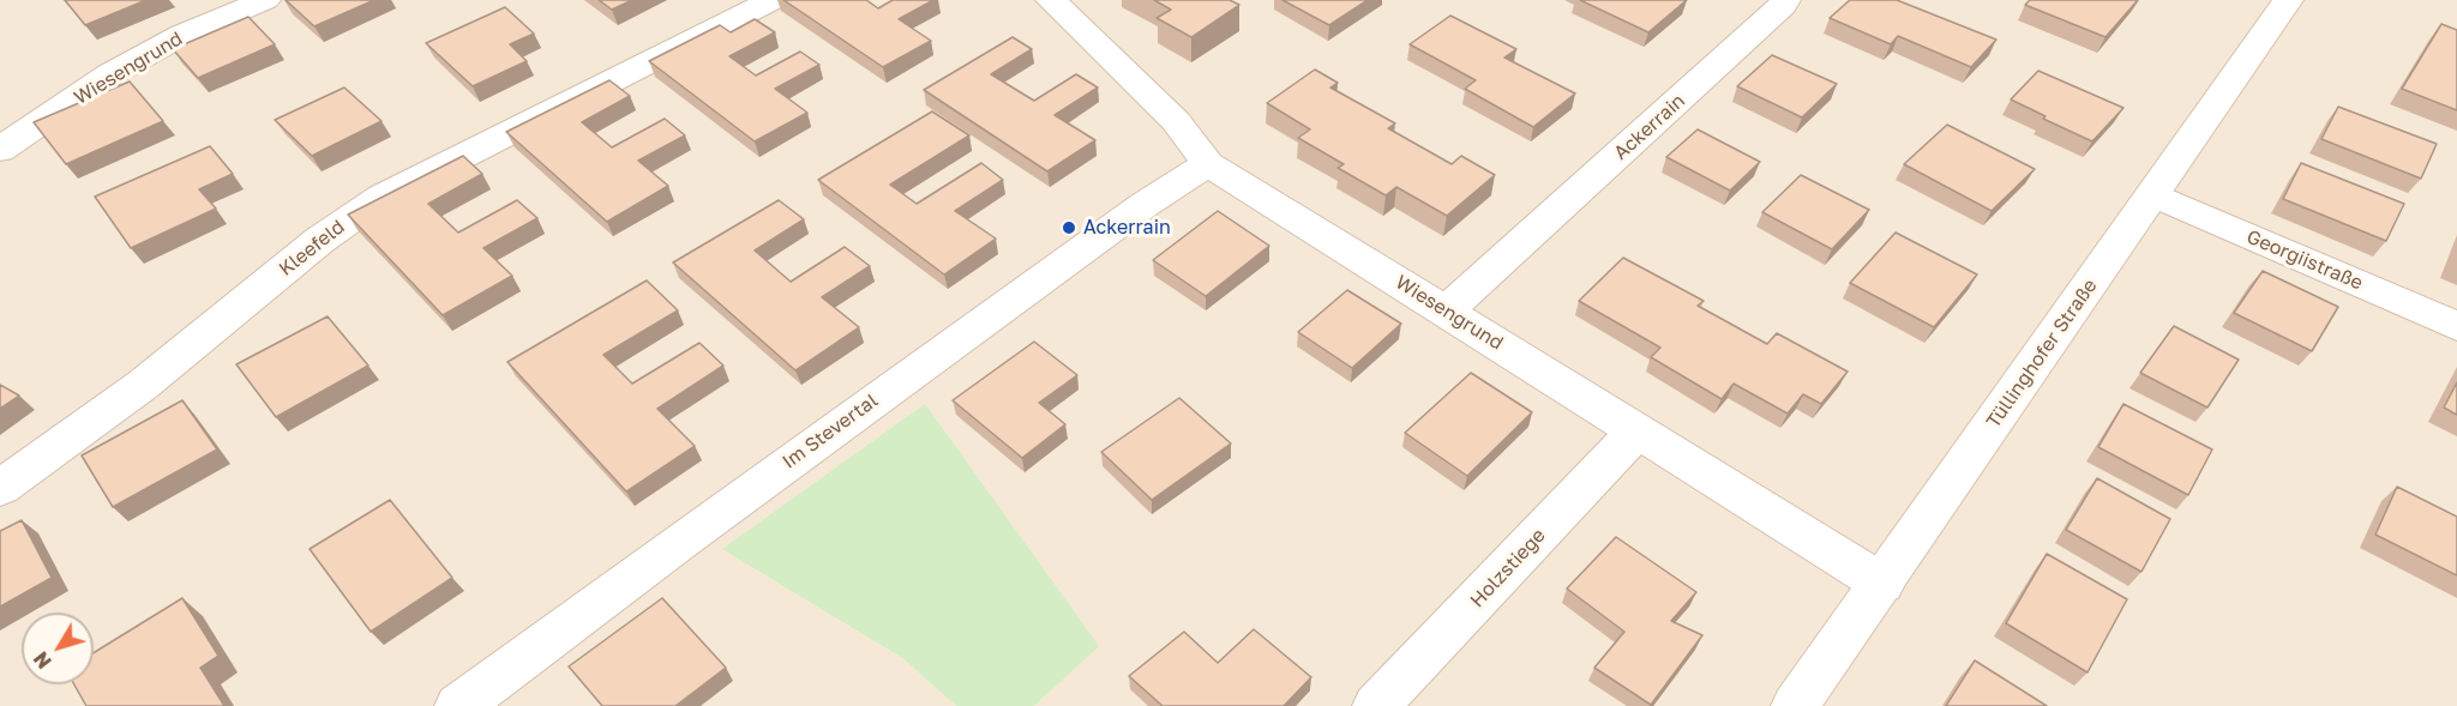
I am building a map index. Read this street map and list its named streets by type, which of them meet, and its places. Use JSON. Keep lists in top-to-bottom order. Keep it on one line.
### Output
{"streets":{"street":["Wiesengrund","Ackerrain","Kleefeld","Georgiistraße","Tüllinghofer Straße","Im Stevertal","Holzstiege"]},"crossings":[["Wiesengrund","Ackerrain"],["Wiesengrund","Tüllinghofer Straße"],["Wiesengrund","Im Stevertal"],["Wiesengrund","Holzstiege"],["Georgiistraße","Tüllinghofer Straße"]],"places":["Ackerrain"],"north":"bottom left"}
